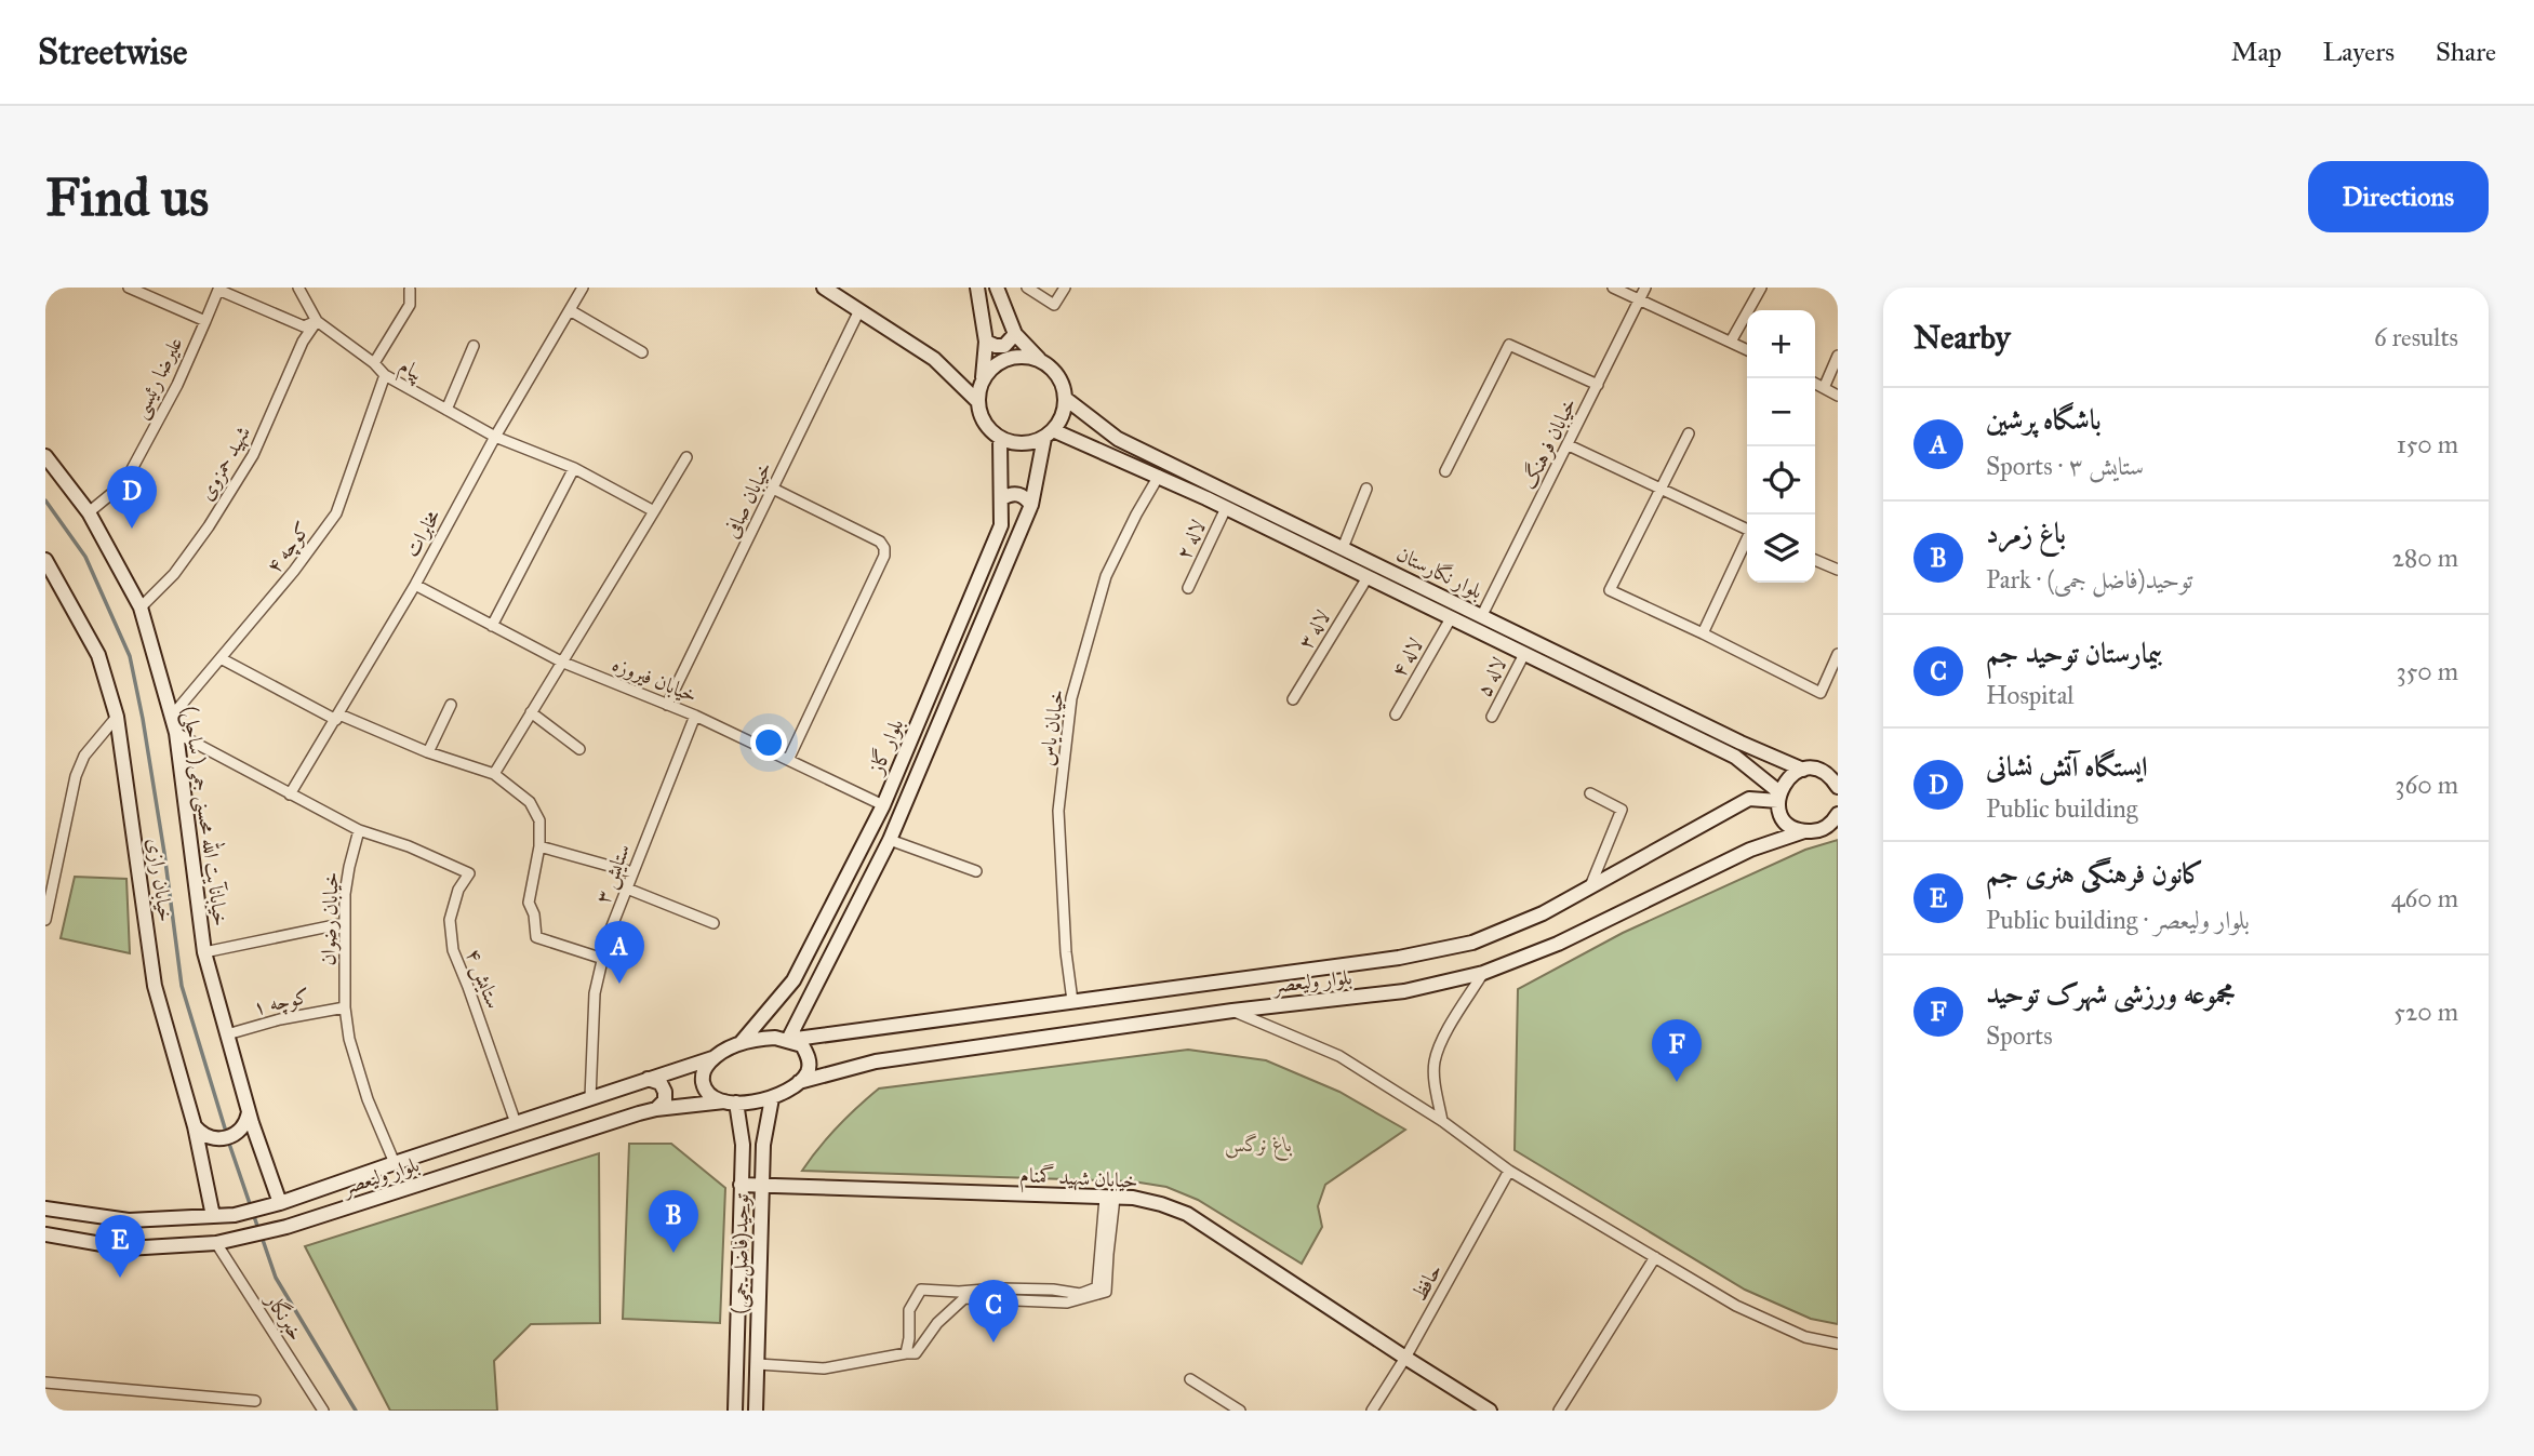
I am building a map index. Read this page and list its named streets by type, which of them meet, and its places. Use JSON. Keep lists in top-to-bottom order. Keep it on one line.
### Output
{"streets":{"main road":["بلوار نگارستان","بلوار گاز","خیابانآیت الله محسنی جمی( ساحلی)","خیابان رازی","بلوار ولیعصر","خیابان شهید گمنام","توحید(فاضل جمی)"],"street":["پیام","علیرضا رئیسی","خیابان فرهنگ","شهید حمزوی","خیابان صافی","مخابرات","لاله ۲","کوچه ۴","لاله ۳","لاله ۴","لاله ۵","خیابان فیروزه","خیابان یاس","ستایش ۳","خیابان رضوان","ستایش ۴","کوچه ۱","حافظ","خبرنگار"]},"crossings":[["پیام","شهید حمزوی"],["پیام","مخابرات"],["پیام","کوچه ۴"],["علیرضا رئیسی","خیابانآیت الله محسنی جمی( ساحلی)"],["خیابان فرهنگ","بلوار نگارستان"],["شهید حمزوی","خیابانآیت الله محسنی جمی( ساحلی)"],["خیابان صافی","خیابان فیروزه"],["مخابرات","خیابان فیروزه"],["لاله ۲","بلوار نگارستان"],["کوچه ۴","خیابانآیت الله محسنی جمی( ساحلی)"],["بلوار نگارستان","لاله ۳"],["بلوار نگارستان","لاله ۴"],["بلوار نگارستان","لاله ۵"],["بلوار نگارستان","خیابان یاس"],["بلوار نگارستان","بلوار گاز"],["بلوار نگارستان","بلوار ولیعصر"],["خیابان فیروزه","بلوار گاز"],["خیابان فیروزه","ستایش ۳"],["خیابان یاس","بلوار ولیعصر"],["بلوار گاز","بلوار ولیعصر"],["خیابانآیت الله محسنی جمی( ساحلی)","بلوار ولیعصر"],["خیابانآیت الله محسنی جمی( ساحلی)","کوچه ۱"],["ستایش ۳","بلوار ولیعصر"],["خیابان رازی","بلوار ولیعصر"],["خیابان رضوان","ستایش ۴"],["خیابان رضوان","بلوار ولیعصر"],["خیابان رضوان","کوچه ۱"],["ستایش ۴","بلوار ولیعصر"],["بلوار ولیعصر","توحید(فاضل جمی)"],["بلوار ولیعصر","خبرنگار"],["خیابان شهید گمنام","توحید(فاضل جمی)"],["خیابان شهید گمنام","حافظ"]],"parks":["باغ نرگس"],"page":{"header":"Streetwise","nav":["Map","Layers","Share"],"buttons":"Directions","title":"Find us","heading":["Nearby","6 results"],"map_buttons":["+","−"],"list":[{"mark":"A","name":"باشگاه پرشین","note":"Sports · ستایش ۳","value":"150 m"},{"mark":"B","name":"باغ زمرد","note":"Park · توحید(فاضل جمی)","value":"280 m"},{"mark":"C","name":"بیمارستان توحید جم","note":"Hospital","value":"350 m"},{"mark":"D","name":"ایستگاه آتش نشانی","note":"Public building","value":"360 m"},{"mark":"E","name":"کانون فرهنگی هنری جم","note":"Public building · بلوار ولیعصر","value":"460 m"},{"mark":"F","name":"مجموعه ورزشی شهرک توحید","note":"Sports","value":"520 m"}],"pins":["D","A","F","B","E","C"]}}
